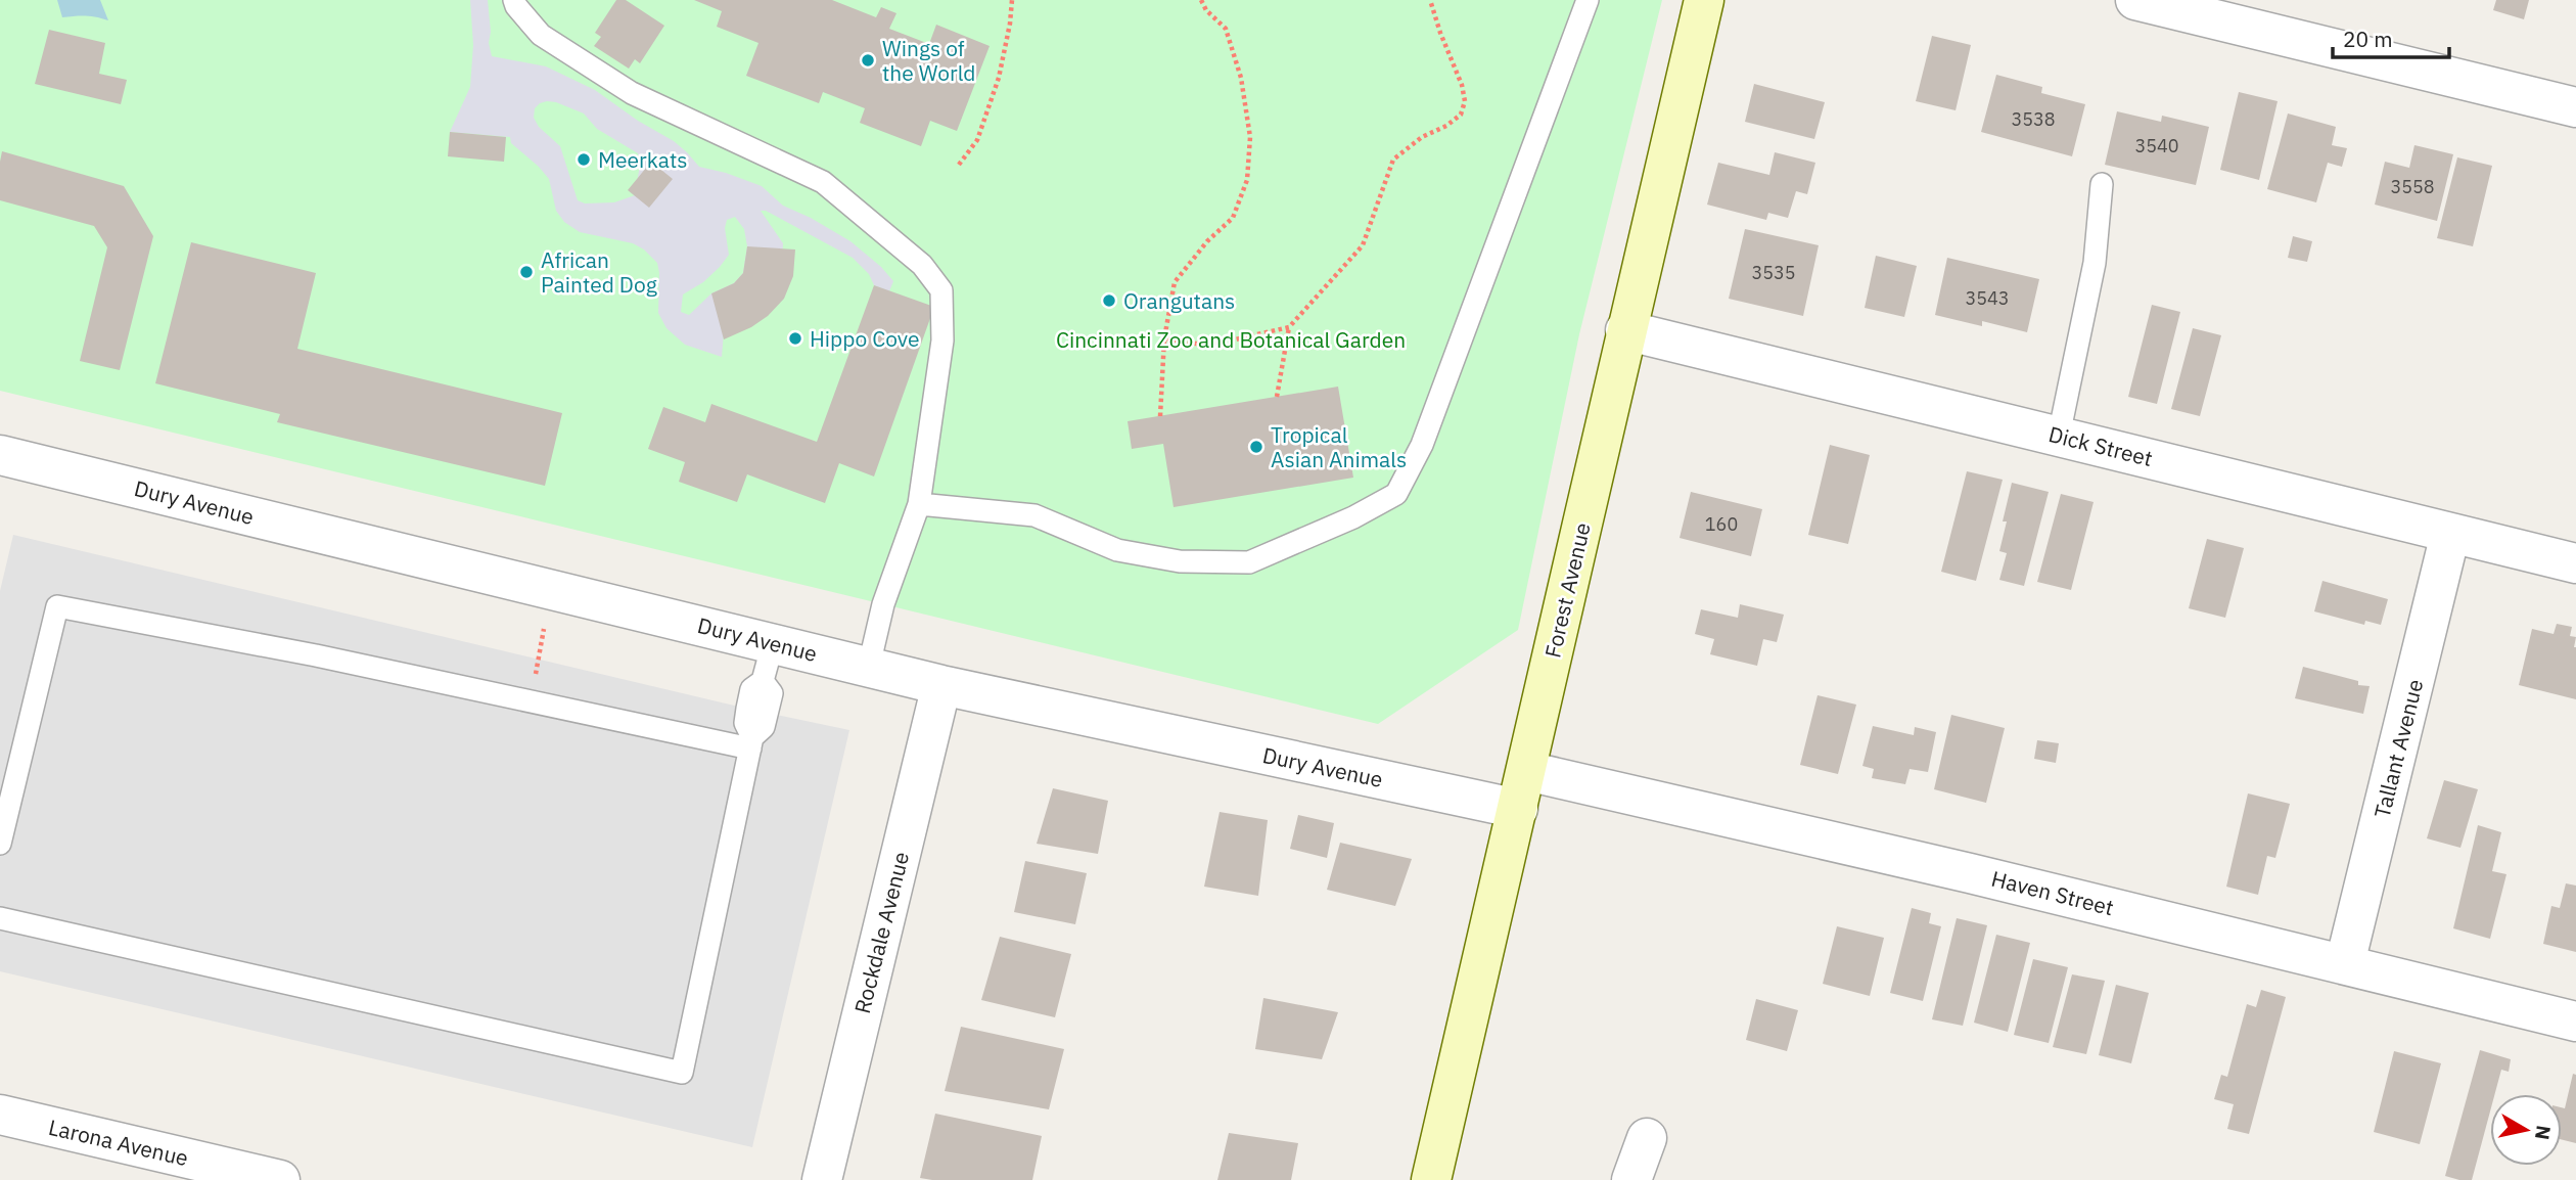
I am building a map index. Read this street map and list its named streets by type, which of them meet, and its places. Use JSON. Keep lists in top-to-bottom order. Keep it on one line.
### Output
{"streets":{"street":["Dick Street","Dury Avenue","Forest Avenue","Tallant Avenue","Haven Street","Rockdale Avenue","Larona Avenue"]},"crossings":[["Dick Street","Forest Avenue"],["Dick Street","Tallant Avenue"],["Dury Avenue","Forest Avenue"],["Dury Avenue","Rockdale Avenue"],["Forest Avenue","Haven Street"],["Tallant Avenue","Haven Street"]],"parks":["Cincinnati Zoo and Botanical Garden"],"places":["Wings of the World","Meerkats","African Painted Dog","Orangutans","Hippo Cove","Tropical Asian Animals"],"house_numbers":["3538","3540","3558","3535","3543","160"],"scale_bar":"20 m","north":"right"}
